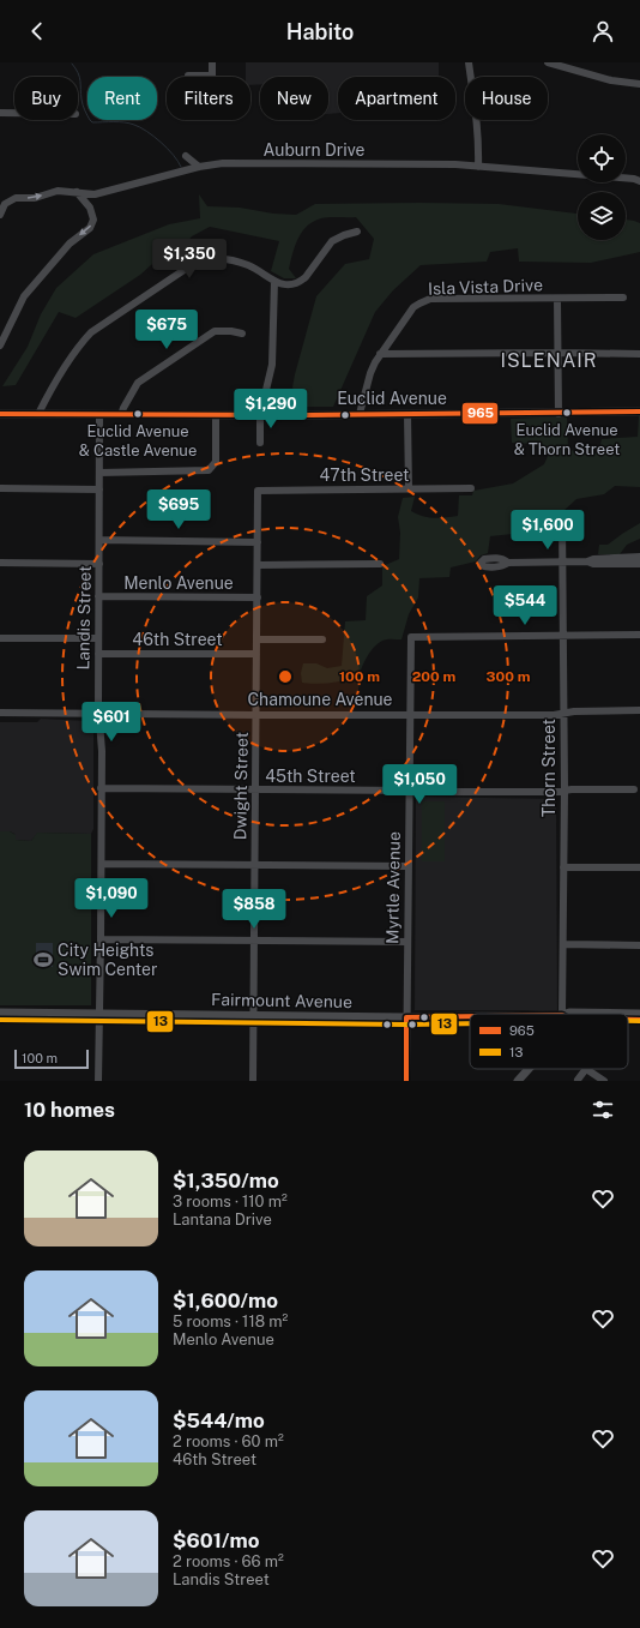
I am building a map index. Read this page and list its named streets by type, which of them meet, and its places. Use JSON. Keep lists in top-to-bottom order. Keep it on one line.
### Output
{"streets":{"main road":["Euclid Avenue","Fairmount Avenue"],"street":["Auburn Drive","Isla Vista Drive","47th Street","Menlo Avenue","Landis Street","46th Street","Chamoune Avenue","Thorn Street","45th Street","Dwight Street","Myrtle Avenue"]},"crossings":[["Isla Vista Drive","Euclid Avenue"],["Euclid Avenue","Landis Street"],["47th Street","Dwight Street"],["Menlo Avenue","Landis Street"],["Menlo Avenue","Dwight Street"],["Landis Street","46th Street"],["Landis Street","Chamoune Avenue"],["Landis Street","45th Street"],["Landis Street","Fairmount Avenue"],["46th Street","Dwight Street"],["Chamoune Avenue","Thorn Street"],["Chamoune Avenue","Dwight Street"],["Chamoune Avenue","Myrtle Avenue"],["Thorn Street","45th Street"],["Thorn Street","Myrtle Avenue"],["45th Street","Dwight Street"],["45th Street","Myrtle Avenue"],["Dwight Street","Fairmount Avenue"],["Myrtle Avenue","Fairmount Avenue"]],"districts":["ISLENAIR"],"places":{"other":["Euclid Avenue & Thorn Street","Euclid Avenue & Castle Avenue"],"sports":["City Heights Swim Center"]},"lines":["transit line 965","transit line 13"],"legend":["965","13"],"scale_bar":"100 m","page":{"header":"Habito","chip":["Buy","Rent","Filters","New","Apartment","House"],"price":["$1,350","$675","$1,290","$695","$1,600","$544","$601","$1,050","$1,090","$858"],"scale":"100 m","heading":"10 homes","list":[{"name":"$1,350/mo","note":"3 rooms · 110 m² · Lantana Drive"},{"name":"$1,600/mo","note":"5 rooms · 118 m² · Menlo Avenue"},{"name":"$544/mo","note":"2 rooms · 60 m² · 46th Street"},{"name":"$601/mo","note":"2 rooms · 66 m² · Landis Street"}]},"rings":["100 m","200 m","300 m"]}
